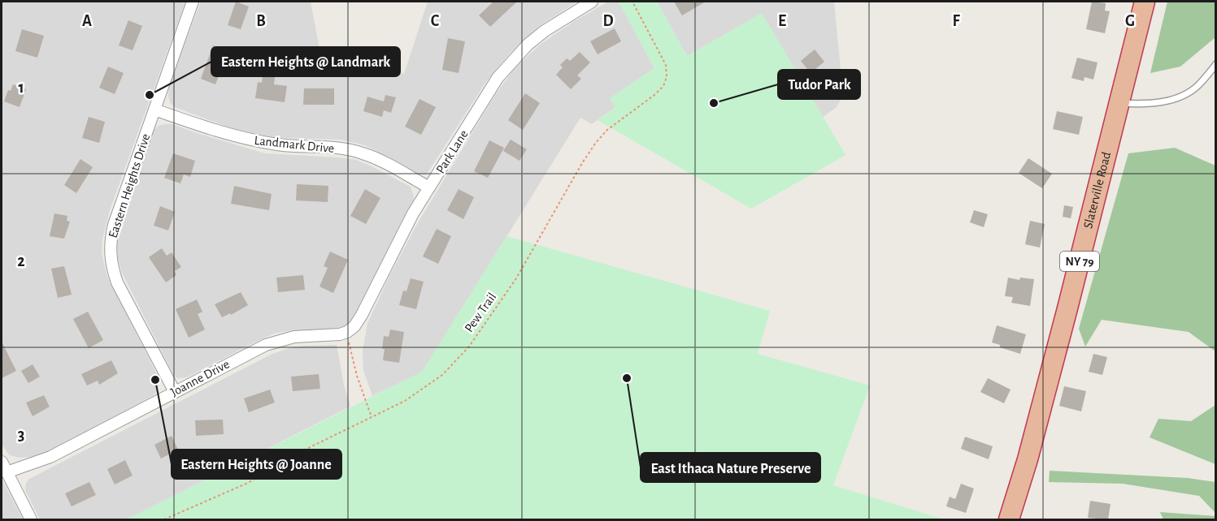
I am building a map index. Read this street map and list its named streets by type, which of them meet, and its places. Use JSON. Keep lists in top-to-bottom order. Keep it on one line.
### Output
{"streets":{"highway":["Slaterville Road","NY 79"],"street":["Landmark Drive","Park Lane","Eastern Heights Drive","Joanne Drive"],"path":["Pew Trail"]},"crossings":[["Landmark Drive","Park Lane"],["Landmark Drive","Eastern Heights Drive"],["Park Lane","Joanne Drive"],["Eastern Heights Drive","Joanne Drive"]],"places":["Eastern Heights @ Landmark","Tudor Park","East Ithaca Nature Preserve","Eastern Heights @ Joanne"],"grid":{"columns":["A","B","C","D","E","F","G"],"rows":["1","2","3"]}}
